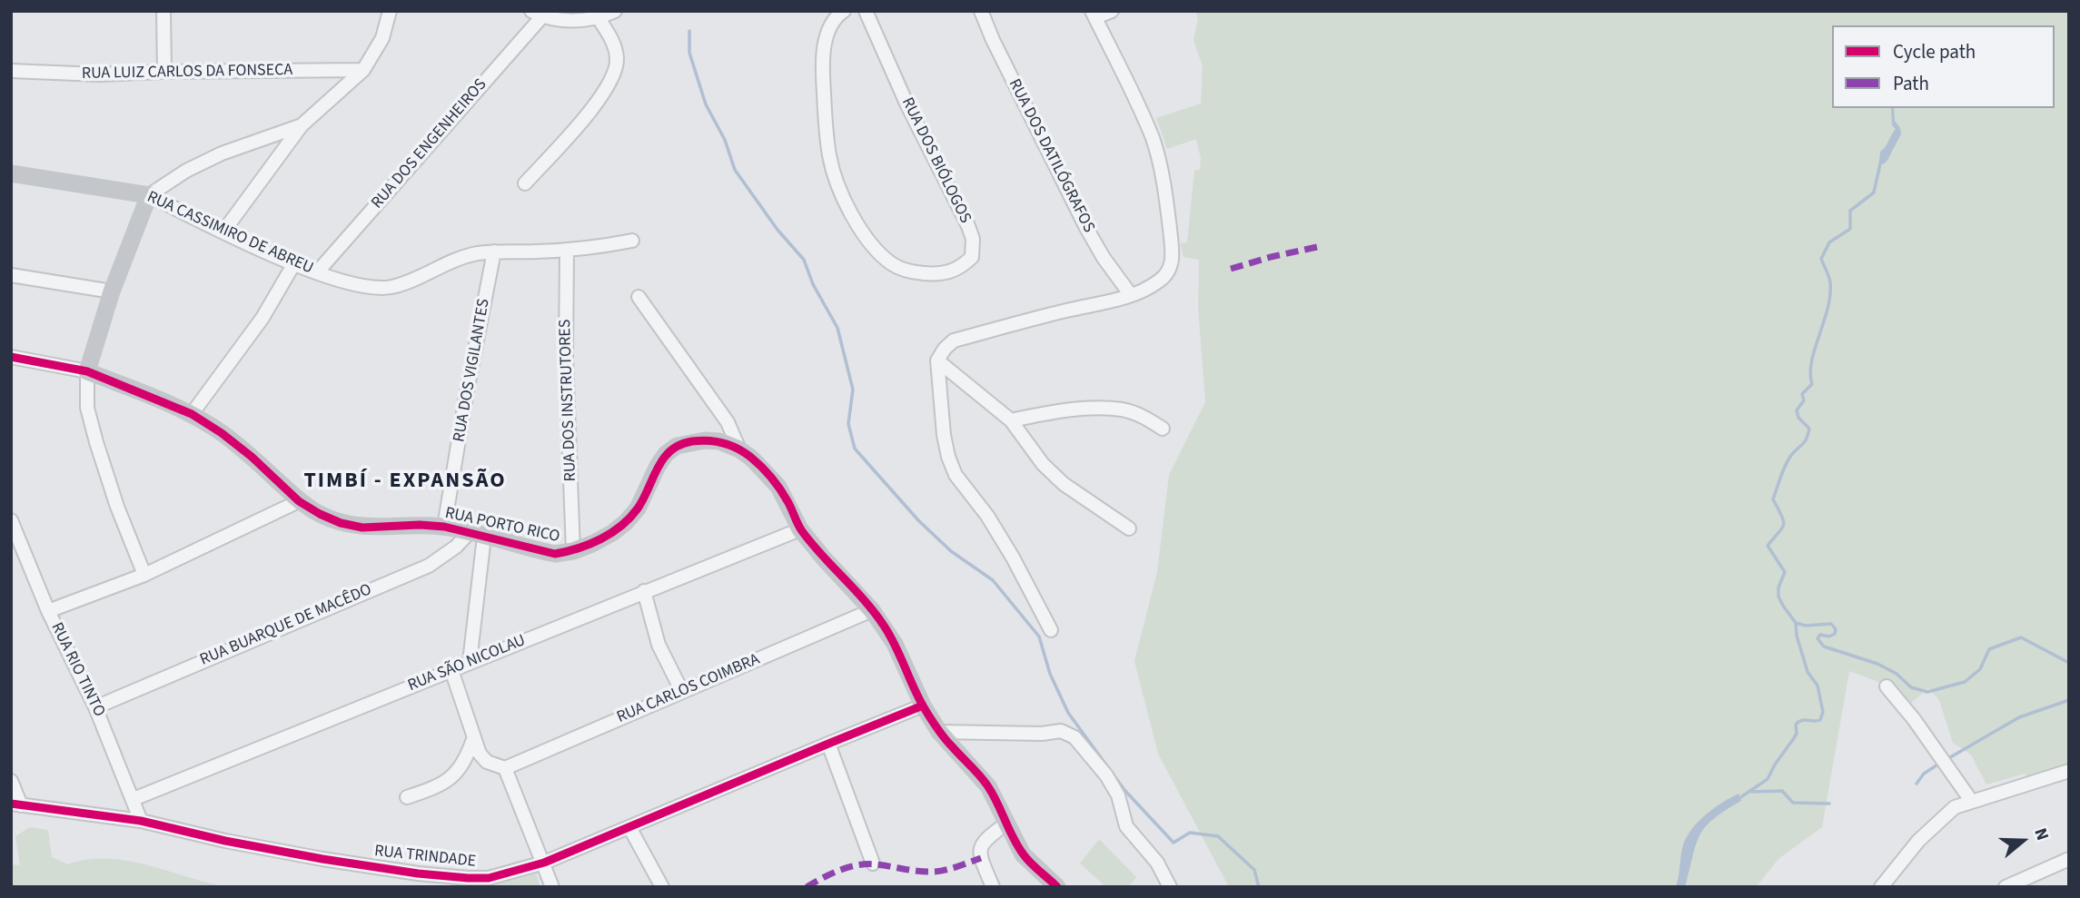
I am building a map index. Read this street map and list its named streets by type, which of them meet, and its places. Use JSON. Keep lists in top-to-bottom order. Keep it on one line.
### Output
{"streets":{"street":["RUA LUIZ CARLOS DA FONSECA","RUA DOS ENGENHEIROS","RUA DOS DATILÓGRAFOS","RUA DOS BIÓLOGOS","RUA CASSIMIRO DE ABREU","RUA DOS VIGILANTES","RUA DOS INSTRUTORES","RUA PORTO RICO","RUA BUARQUE DE MACÊDO","RUA SÃO NICOLAU","RUA RIO TINTO","RUA CARLOS COIMBRA","RUA TRINDADE"]},"crossings":[["RUA DOS ENGENHEIROS","RUA CASSIMIRO DE ABREU"],["RUA CASSIMIRO DE ABREU","RUA DOS VIGILANTES"],["RUA CASSIMIRO DE ABREU","RUA DOS INSTRUTORES"],["RUA DOS VIGILANTES","RUA PORTO RICO"],["RUA DOS INSTRUTORES","RUA PORTO RICO"],["RUA PORTO RICO","RUA BUARQUE DE MACÊDO"],["RUA PORTO RICO","RUA SÃO NICOLAU"],["RUA PORTO RICO","RUA CARLOS COIMBRA"],["RUA PORTO RICO","RUA TRINDADE"],["RUA BUARQUE DE MACÊDO","RUA RIO TINTO"],["RUA SÃO NICOLAU","RUA RIO TINTO"],["RUA RIO TINTO","RUA TRINDADE"]],"districts":["TIMBÍ - EXPANSÃO"],"legend":["Cycle path","Path"],"north":"right"}
